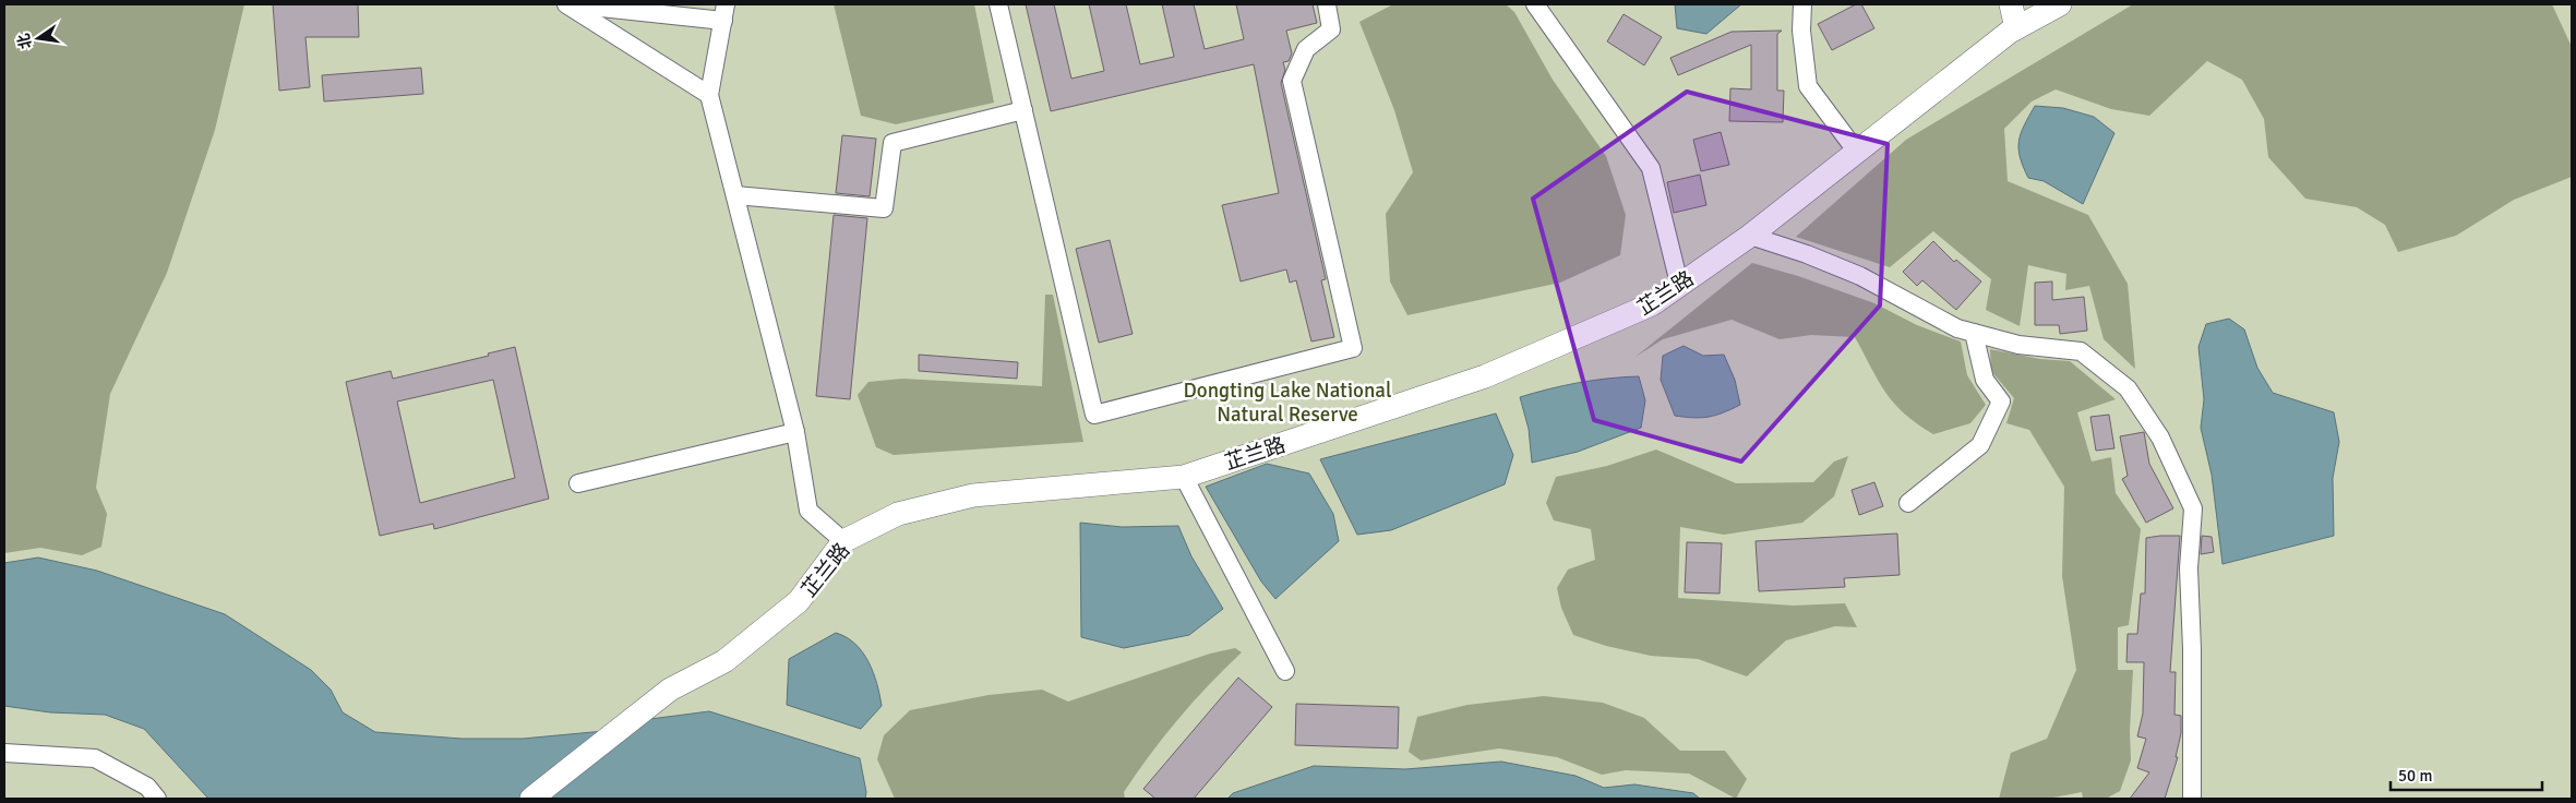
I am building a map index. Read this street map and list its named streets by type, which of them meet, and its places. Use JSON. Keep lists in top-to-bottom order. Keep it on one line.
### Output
{"streets":{"street":["芷兰路"]},"parks":["Dongting Lake National Natural Reserve"],"scale_bar":"50 m","north":"left"}
